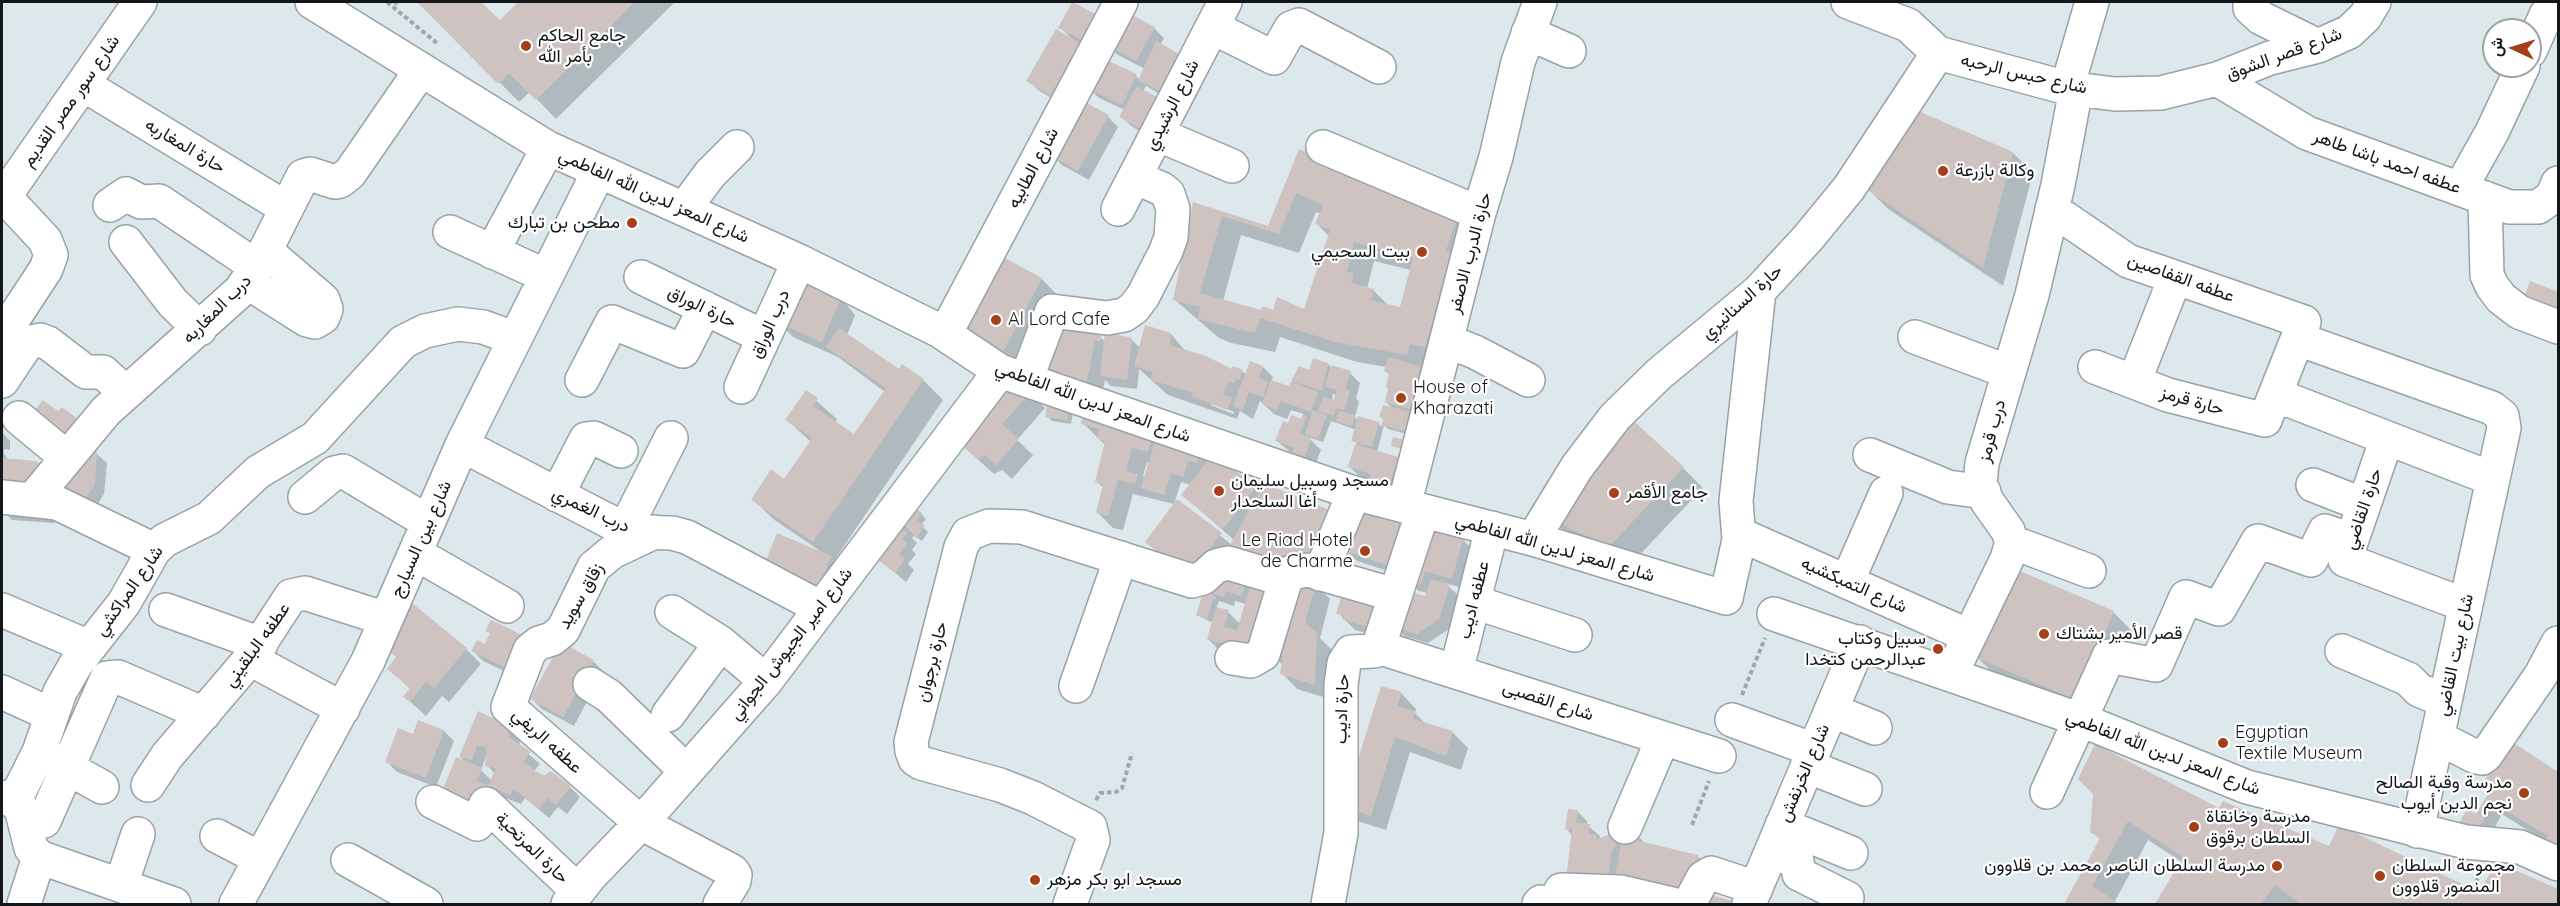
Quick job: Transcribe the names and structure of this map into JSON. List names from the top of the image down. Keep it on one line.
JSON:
{"streets":{"street":["شارع قصر الشوق","شارع حبس الرحبه","شارع سور مصر القديم","شارع الرشيدي","حارة المغاربه","عطفه احمد باشا طاهر","شارع الطابيه","شارع المعز لدين الله الفاطمي","حارة الدرب الاصفر","عطفه القفاصين","حارة السنانيري","حارة الوراق","درب المغاربه","درب الوراق","حارة قرمز","درب قرمز","حارة القاضي","درب الغمري","شارع بين السيارج","شارع التمبكشيه","شارع المراكشي","زقاق سويد","عطفه اديب","شارع امير الجيوش الجواني","عطفه البلقيني","شارع بيت القاضي","حارة برجوان","شارع القصبى","حارة اديب","عطفه الريفي","شارع الخرنفش","حارة المرتحية"]},"crossings":[["شارع قصر الشوق","شارع حبس الرحبه"],["شارع قصر الشوق","عطفه احمد باشا طاهر"],["شارع حبس الرحبه","عطفه احمد باشا طاهر"],["شارع حبس الرحبه","حارة السنانيري"],["شارع حبس الرحبه","درب قرمز"],["شارع سور مصر القديم","حارة المغاربه"],["شارع الرشيدي","شارع امير الجيوش الجواني"],["حارة المغاربه","درب المغاربه"],["شارع الطابيه","شارع المعز لدين الله الفاطمي"],["شارع المعز لدين الله الفاطمي","حارة الدرب الاصفر"],["شارع المعز لدين الله الفاطمي","حارة السنانيري"],["شارع المعز لدين الله الفاطمي","درب المغاربه"],["شارع المعز لدين الله الفاطمي","درب الوراق"],["شارع المعز لدين الله الفاطمي","شارع بين السيارج"],["شارع المعز لدين الله الفاطمي","شارع التمبكشيه"],["شارع المعز لدين الله الفاطمي","عطفه اديب"],["شارع المعز لدين الله الفاطمي","شارع امير الجيوش الجواني"],["شارع المعز لدين الله الفاطمي","شارع بيت القاضي"],["شارع المعز لدين الله الفاطمي","شارع الخرنفش"],["عطفه القفاصين","درب قرمز"],["عطفه القفاصين","شارع بيت القاضي"],["حارة الوراق","درب الوراق"],["حارة القاضي","شارع بيت القاضي"],["درب الغمري","شارع بين السيارج"],["درب الغمري","زقاق سويد"],["درب الغمري","شارع امير الجيوش الجواني"],["شارع بين السيارج","شارع المراكشي"],["شارع بين السيارج","عطفه البلقيني"],["زقاق سويد","عطفه الريفي"],["عطفه اديب","شارع القصبى"],["شارع امير الجيوش الجواني","عطفه الريفي"],["شارع امير الجيوش الجواني","حارة المرتحية"],["شارع القصبى","حارة اديب"]],"places":["جامع الحاكم بأمر الله","وكالة بازرعة","مطحن بن تبارك","بيت السحيمي","Al Lord Cafe","House of Kharazati","مسجد وسبيل سليمان أغا السلحدار","جامع الأقمر","Le Riad Hotel de Charme","قصر الأمير بشتاك","سبيل وكتاب عبدالرحمن كتخدا","Egyptian Textile Museum","مدرسة وقبة الصالح نجم الدين أيوب","مدرسة وخانقاة السلطان برقوق","مدرسة السلطان الناصر محمد بن قلاوون","مجموعة السلطان المنصور قلاوون","مسجد ابو بكر مزهر"],"north":"left"}
